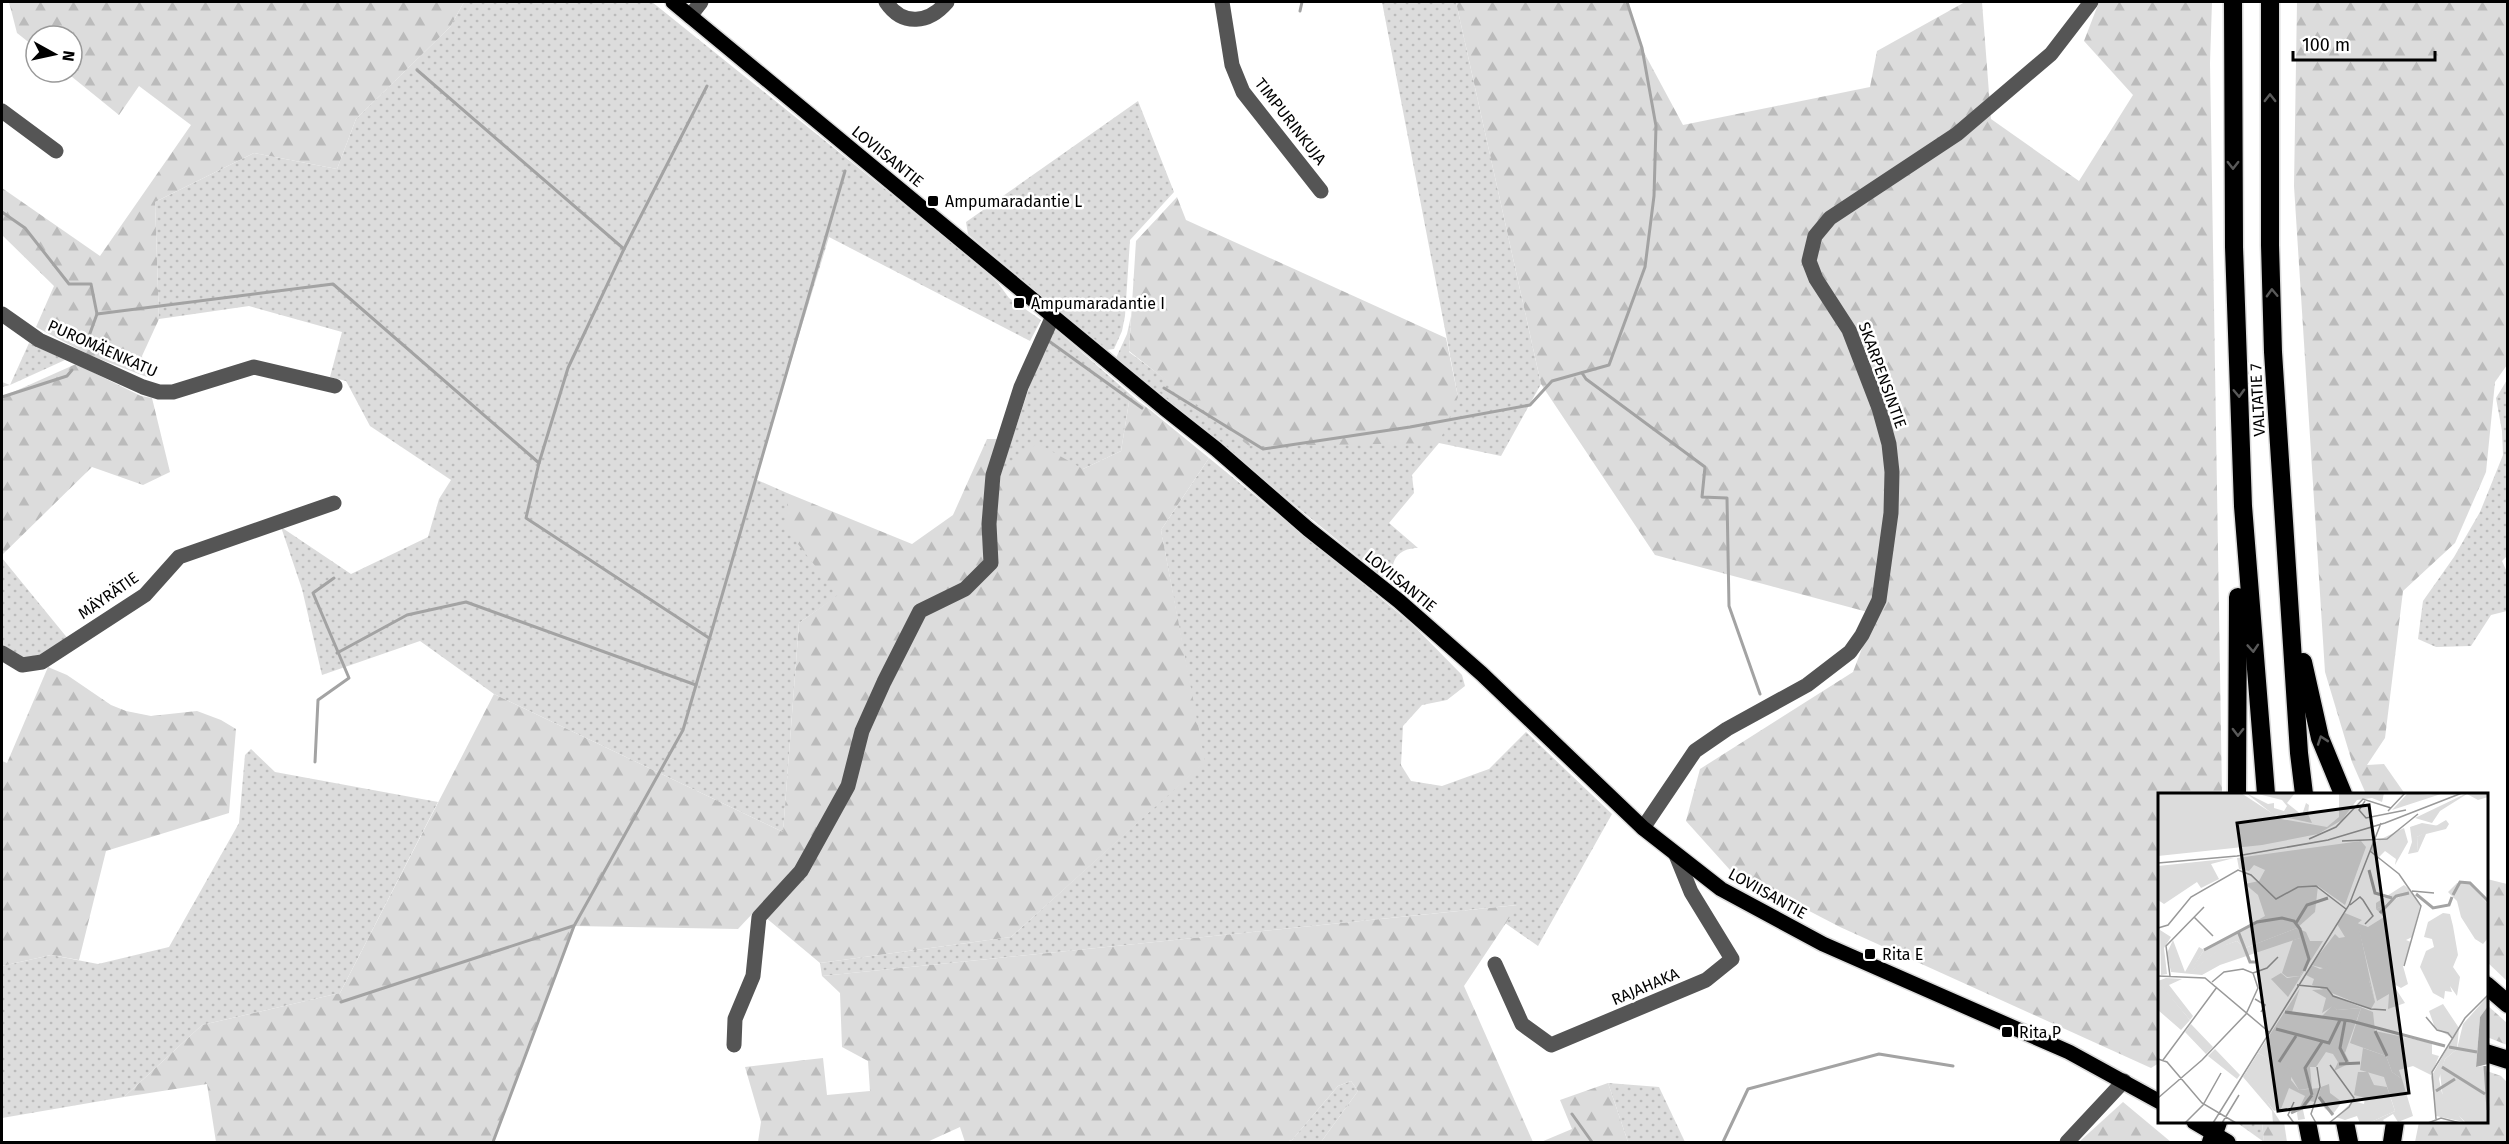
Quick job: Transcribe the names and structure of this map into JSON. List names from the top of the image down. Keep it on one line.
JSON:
{"streets":{"highway":["VALTATIE 7"],"main road":["LOVIISANTIE"],"street":["TIMPURINKUJA","PUROMÄENKATU","SKARPENSINTIE","MÄYRÄTIE","RAJAHAKA"]},"crossings":[["LOVIISANTIE","SKARPENSINTIE"],["LOVIISANTIE","RAJAHAKA"]],"places":{"transit":["Ampumaradantie L","Ampumaradantie I","Rita E","Rita P"]},"scale_bar":"100 m","north":"right"}
